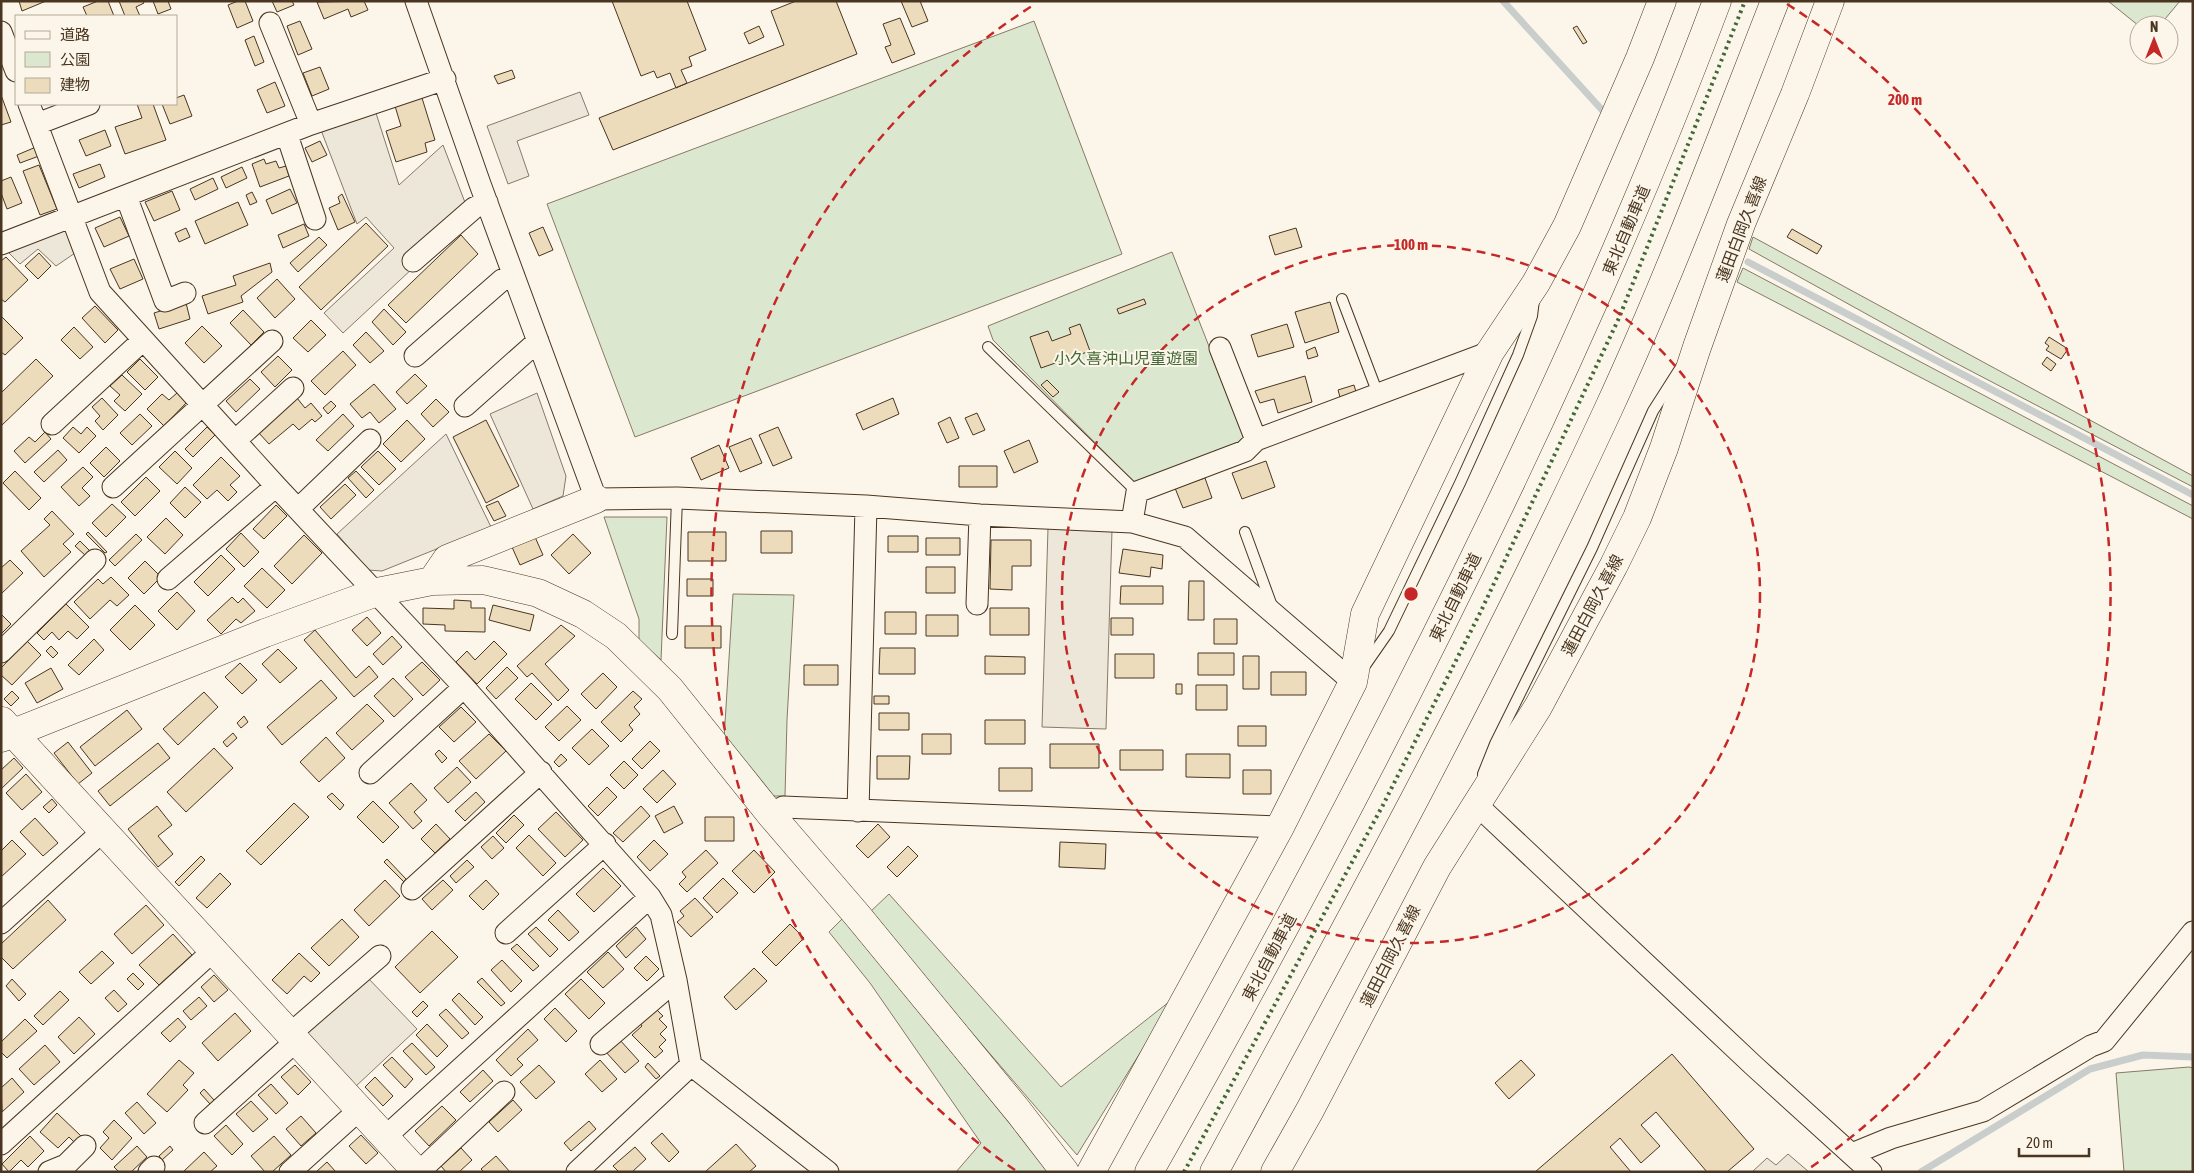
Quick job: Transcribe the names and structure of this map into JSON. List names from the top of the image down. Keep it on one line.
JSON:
{"streets":{"main road":["蓮田白岡久喜線","東北自動車道"]},"parks":["小久喜沖山児童遊園"],"legend":["道路","公園","建物"],"scale_bar":"20 m","north":"top","rings":["200 m","100 m"]}
